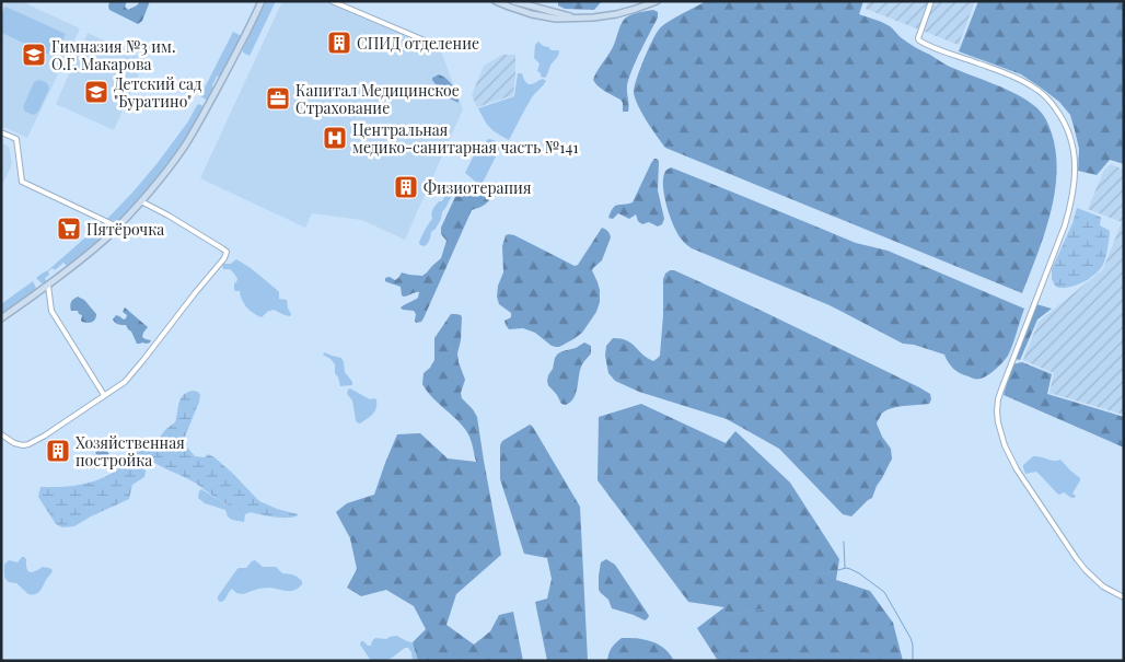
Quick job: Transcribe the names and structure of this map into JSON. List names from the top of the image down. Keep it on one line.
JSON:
{"places":{"building":["СПИД отделение","Физиотерапия","Хозяйственная постройка"],"school or university":["Гимназия №3 им. О.Г. Макарова","Детский сад \"Буратино\""],"office":["Капитал Медицинское Страхование"],"hospital":["Центральная медико-санитарная часть №141"],"supermarket":["Пятёрочка"]}}
